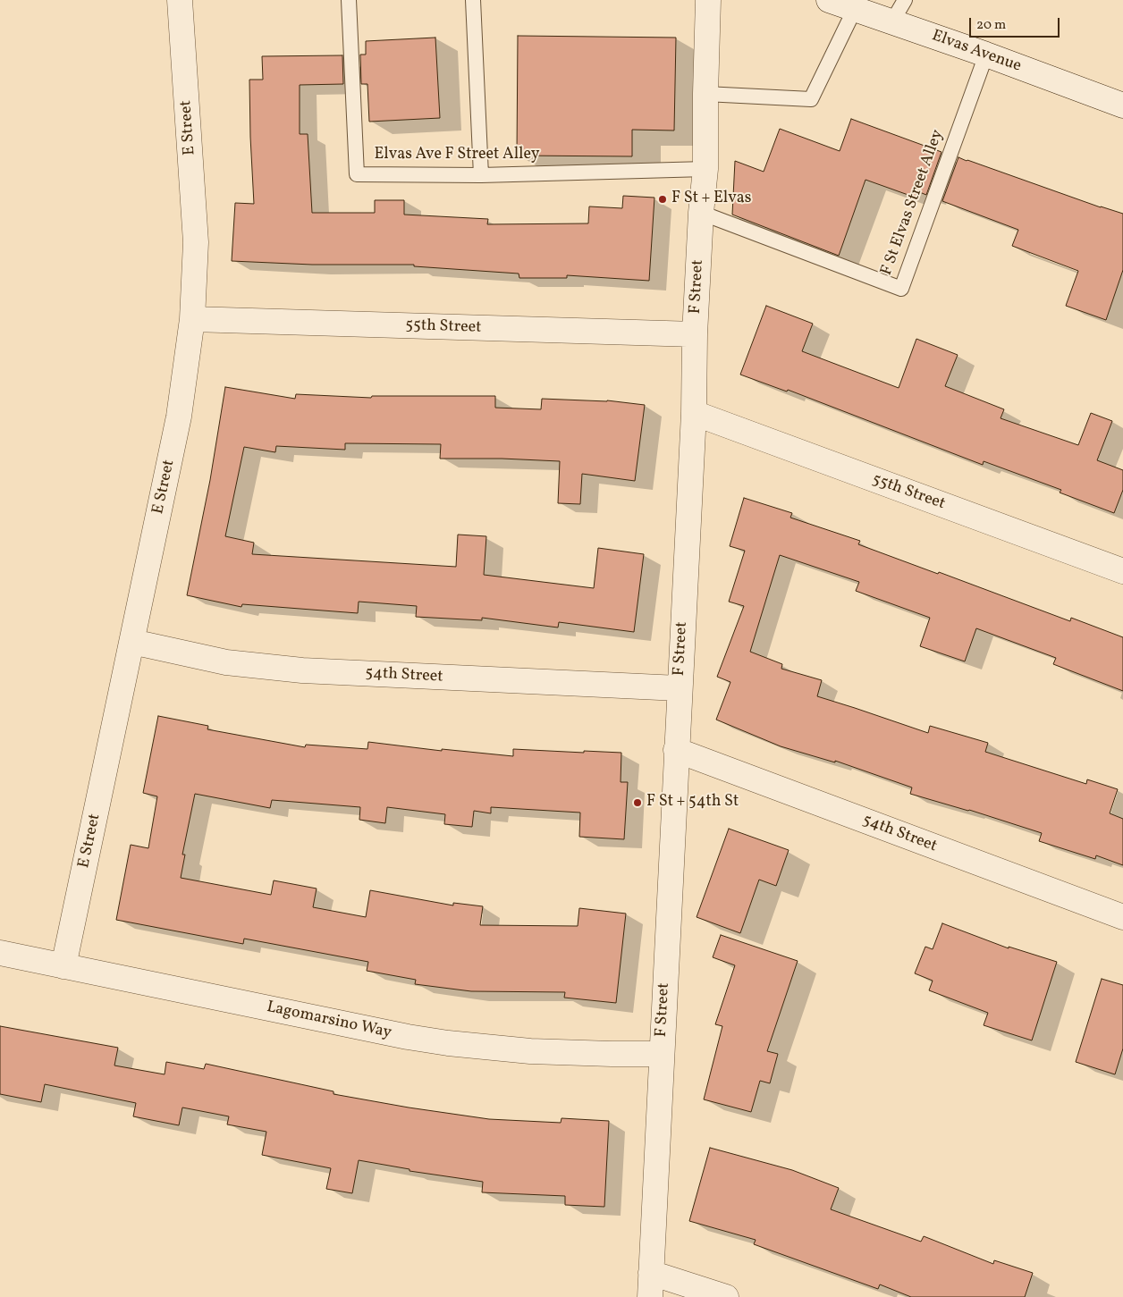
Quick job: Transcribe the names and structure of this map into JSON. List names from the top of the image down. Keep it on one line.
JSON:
{"streets":{"street":["Elvas Avenue","E Street","F Street","55th Street","54th Street","Lagomarsino Way"],"lane":["Elvas Ave F Street Alley","F St Elvas Street Alley"]},"crossings":[["Elvas Avenue","F St Elvas Street Alley"],["E Street","55th Street"],["E Street","54th Street"],["E Street","Lagomarsino Way"],["Elvas Ave F Street Alley","F Street"],["F St Elvas Street Alley","F Street"],["F Street","55th Street"],["F Street","54th Street"],["F Street","Lagomarsino Way"]],"places":["F St + Elvas","F St + 54th St"],"scale_bar":"20 m"}
